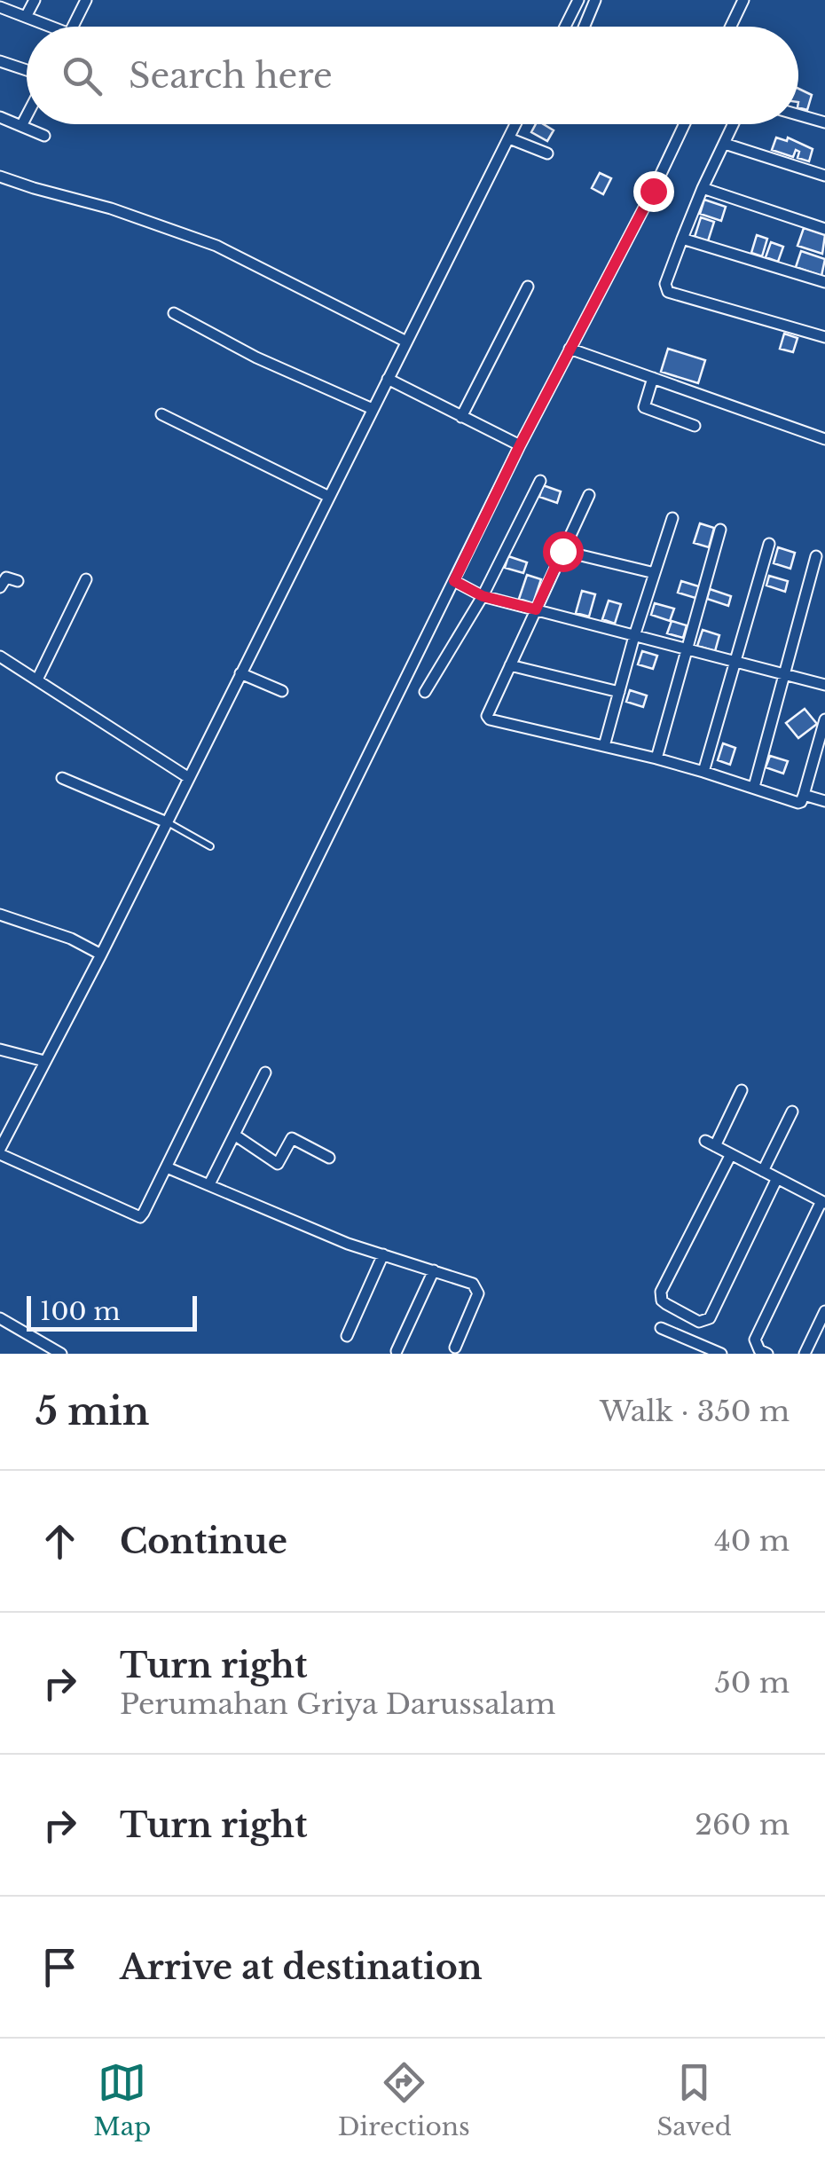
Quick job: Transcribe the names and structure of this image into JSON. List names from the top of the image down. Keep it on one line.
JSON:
{"scale_bar":"100 m","page":{"search":"Search here","scale":"100 m","heading":["5 min","Walk · 350 m"],"list":[["Continue","40 m"],["Turn right","Perumahan Griya Darussalam","50 m"],["Turn right","260 m"],"Arrive at destination"],"nav":["Map","Directions","Saved"]}}
